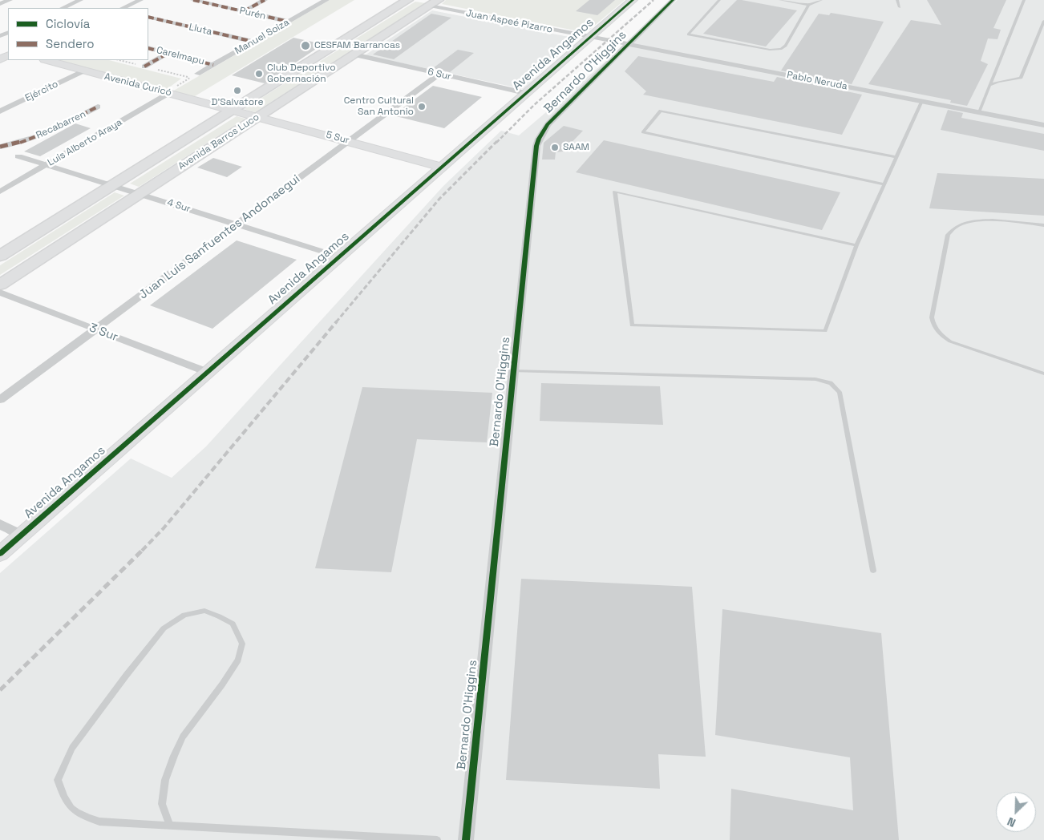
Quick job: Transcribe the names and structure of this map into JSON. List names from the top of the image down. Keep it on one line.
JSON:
{"streets":{"main road":["Avenida Barros Luco"],"street":["Purén","Juan Aspeé Pizarro","Lluta","Manuel Soiza","Avenida Angamos","Carelmapu","Bernardo O'Higgins","6 Sur","Pablo Neruda","Avenida Curicó","Ejército","Recabarren","5 Sur","Luis Alberto Araya","4 Sur","Juan Luis Sanfuentes Andonaegui","3 Sur"]},"crossings":[["Purén","Manuel Soiza"],["Juan Aspeé Pizarro","Avenida Angamos"],["Juan Aspeé Pizarro","Pablo Neruda"],["Juan Aspeé Pizarro","Avenida Barros Luco"],["Lluta","Manuel Soiza"],["Manuel Soiza","Carelmapu"],["Avenida Angamos","6 Sur"],["Avenida Angamos","Pablo Neruda"],["Avenida Angamos","5 Sur"],["Avenida Angamos","4 Sur"],["Avenida Angamos","3 Sur"],["Bernardo O'Higgins","Pablo Neruda"],["6 Sur","Avenida Barros Luco"],["6 Sur","Juan Luis Sanfuentes Andonaegui"],["Avenida Curicó","Ejército"],["Avenida Curicó","5 Sur"],["Avenida Curicó","Avenida Barros Luco"],["Avenida Curicó","Luis Alberto Araya"],["5 Sur","Avenida Barros Luco"],["5 Sur","Juan Luis Sanfuentes Andonaegui"],["Avenida Barros Luco","4 Sur"],["Luis Alberto Araya","4 Sur"],["4 Sur","Juan Luis Sanfuentes Andonaegui"],["Juan Luis Sanfuentes Andonaegui","3 Sur"]],"places":["CESFAM Barrancas","Club Deportivo Gobernación","D'Salvatore","Centro Cultural San Antonio","SAAM"],"legend":["Ciclovía","Sendero"],"north":"bottom left"}
